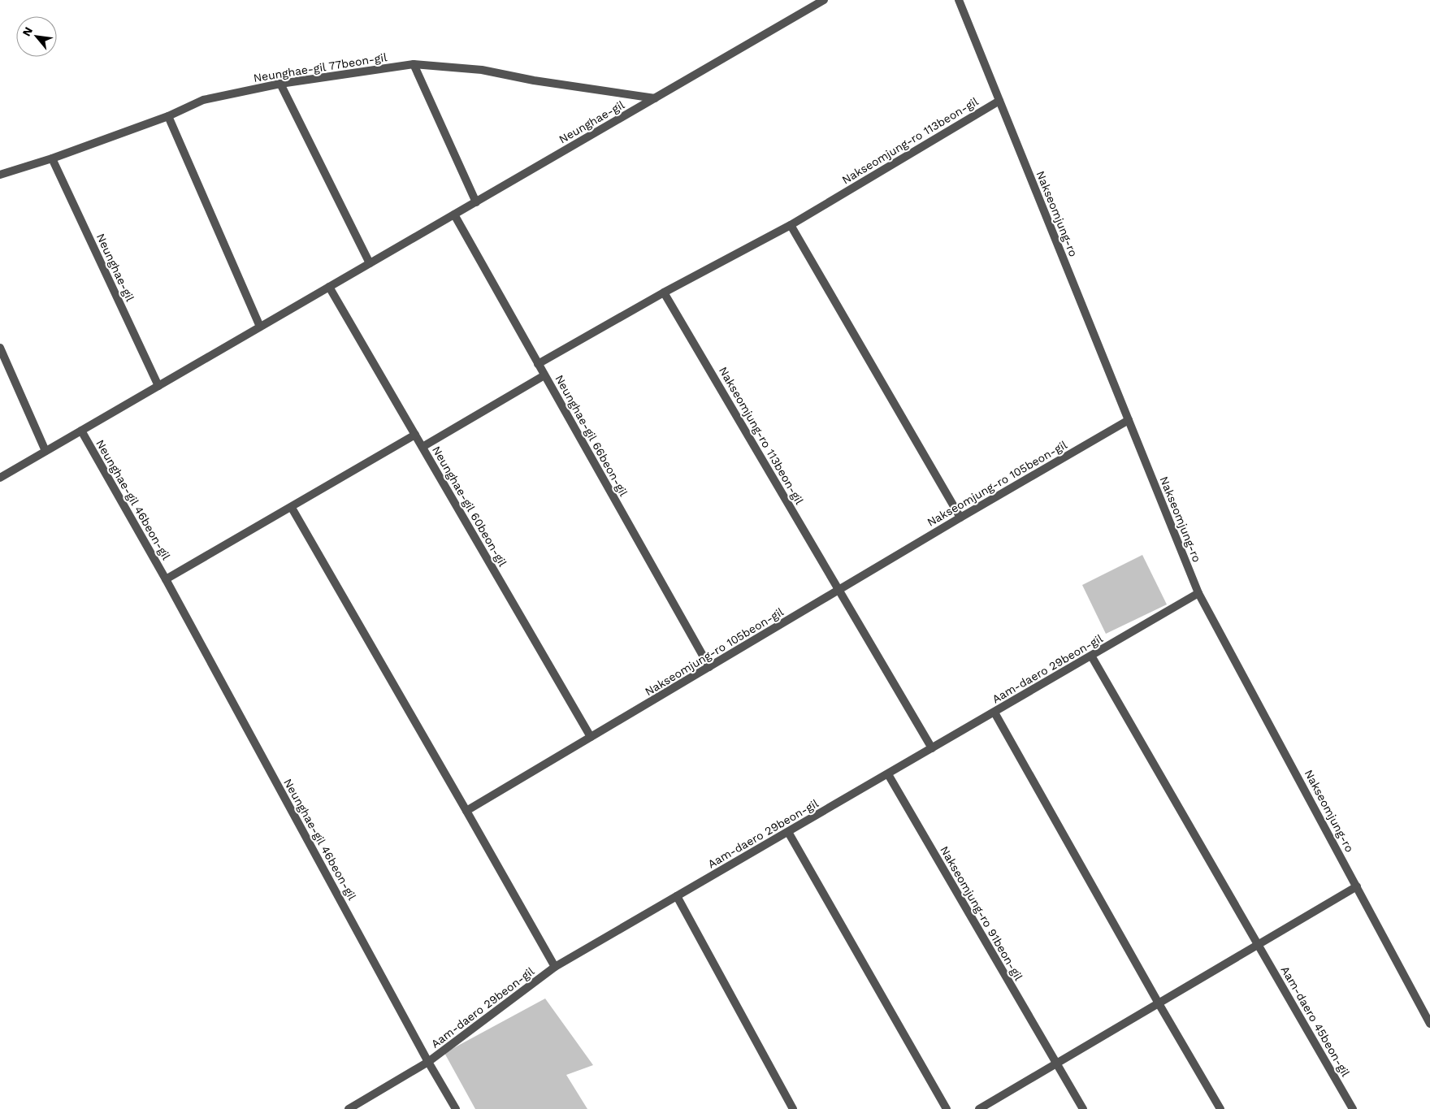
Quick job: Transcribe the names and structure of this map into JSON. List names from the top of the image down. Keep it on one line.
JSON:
{"streets":{"street":["Neunghae-gil 77beon-gil","Neunghae-gil","Nakseomjung-ro 113beon-gil","Nakseomjung-ro","Neunghae-gil 66beon-gil","Nakseomjung-ro 105beon-gil","Neunghae-gil 46beon-gil","Neunghae-gil 60beon-gil","Aam-daero 29beon-gil","Nakseomjung-ro 91beon-gil","Aam-daero 45beon-gil"]},"crossings":[["Neunghae-gil 77beon-gil","Neunghae-gil"],["Neunghae-gil","Neunghae-gil 66beon-gil"],["Neunghae-gil","Neunghae-gil 46beon-gil"],["Neunghae-gil","Neunghae-gil 60beon-gil"],["Nakseomjung-ro 113beon-gil","Nakseomjung-ro"],["Nakseomjung-ro 113beon-gil","Neunghae-gil 66beon-gil"],["Nakseomjung-ro 113beon-gil","Nakseomjung-ro 105beon-gil"],["Nakseomjung-ro 113beon-gil","Aam-daero 29beon-gil"],["Nakseomjung-ro","Nakseomjung-ro 105beon-gil"],["Nakseomjung-ro","Aam-daero 29beon-gil"],["Neunghae-gil 66beon-gil","Nakseomjung-ro 105beon-gil"],["Nakseomjung-ro 105beon-gil","Neunghae-gil 60beon-gil"],["Neunghae-gil 46beon-gil","Aam-daero 29beon-gil"],["Aam-daero 29beon-gil","Nakseomjung-ro 91beon-gil"]],"north":"top left"}
